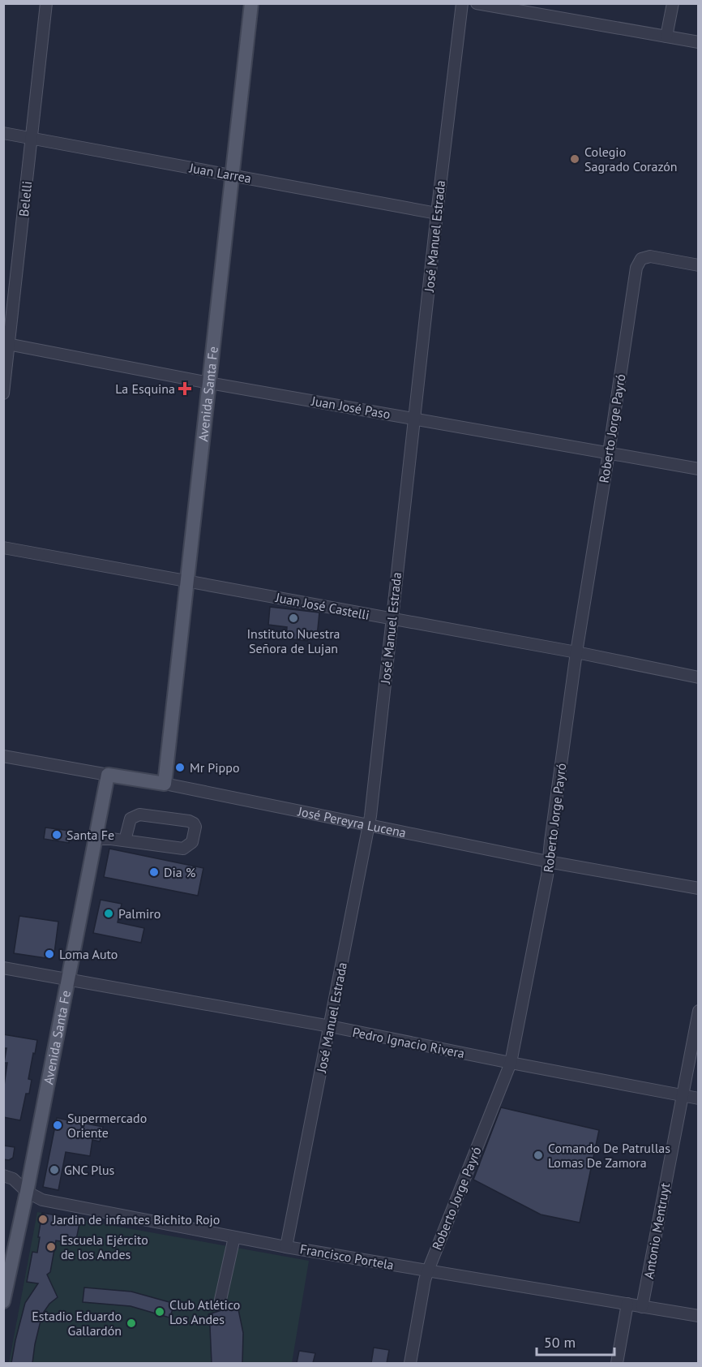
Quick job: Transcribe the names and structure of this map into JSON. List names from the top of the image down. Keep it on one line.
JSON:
{"streets":{"main road":["Avenida Santa Fe","José Pereyra Lucena"],"street":["Juan Larrea","Belelli","José Manuel Estrada","Juan José Paso","Roberto Jorge Payró","Juan José Castelli","Pedro Ignacio Rivera","Antonio Mentruyt","Francisco Portela"]},"crossings":[["Juan Larrea","Belelli"],["Juan Larrea","José Manuel Estrada"],["Juan Larrea","Avenida Santa Fe"],["Belelli","Juan José Paso"],["José Manuel Estrada","Juan José Paso"],["José Manuel Estrada","Juan José Castelli"],["José Manuel Estrada","José Pereyra Lucena"],["José Manuel Estrada","Pedro Ignacio Rivera"],["José Manuel Estrada","Francisco Portela"],["Avenida Santa Fe","Juan José Paso"],["Avenida Santa Fe","Juan José Castelli"],["Avenida Santa Fe","José Pereyra Lucena"],["Avenida Santa Fe","Pedro Ignacio Rivera"],["Avenida Santa Fe","Francisco Portela"],["Juan José Paso","Roberto Jorge Payró"],["Roberto Jorge Payró","Juan José Castelli"],["Roberto Jorge Payró","José Pereyra Lucena"],["Roberto Jorge Payró","Pedro Ignacio Rivera"],["Roberto Jorge Payró","Francisco Portela"],["Pedro Ignacio Rivera","Antonio Mentruyt"],["Antonio Mentruyt","Francisco Portela"]],"places":{"other":["Colegio Sagrado Corazón","Instituto Nuestra Señora de Lujan","Mr Pippo","Santa Fe","Dia %","Palmiro","Loma Auto","Supermercado Oriente","Comando De Patrullas Lomas De Zamora","GNC Plus","Jardin de infantes Bichito Rojo","Escuela Ejército de los Andes","Club Atlético Los Andes","Estadio Eduardo Gallardón"],"health":["La Esquina"]},"scale_bar":"50 m"}
